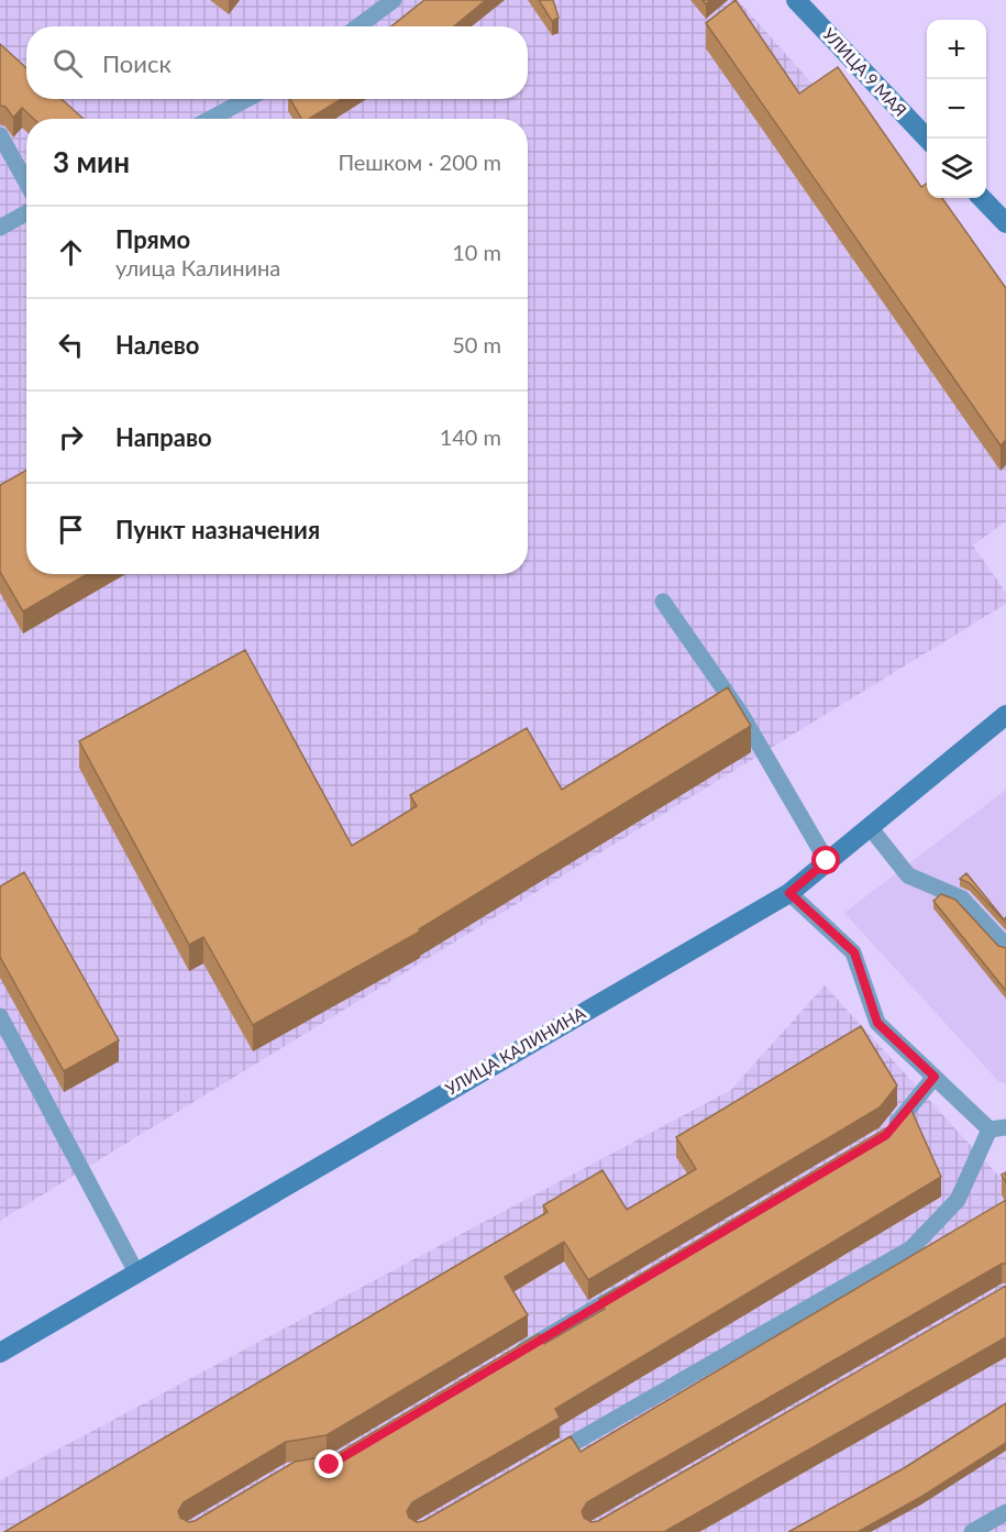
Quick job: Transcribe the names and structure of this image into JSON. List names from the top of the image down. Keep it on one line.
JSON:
{"streets":{"street":["УЛИЦА 9 МАЯ","УЛИЦА КАЛИНИНА"]},"page":{"map_buttons":["+","−"],"search":"Поиск","heading":["3 мин","Пешком · 200 m"],"list":[["Прямо","улица Калинина","10 m"],["Налево","50 m"],["Направо","140 m"],"Пункт назначения"]}}
